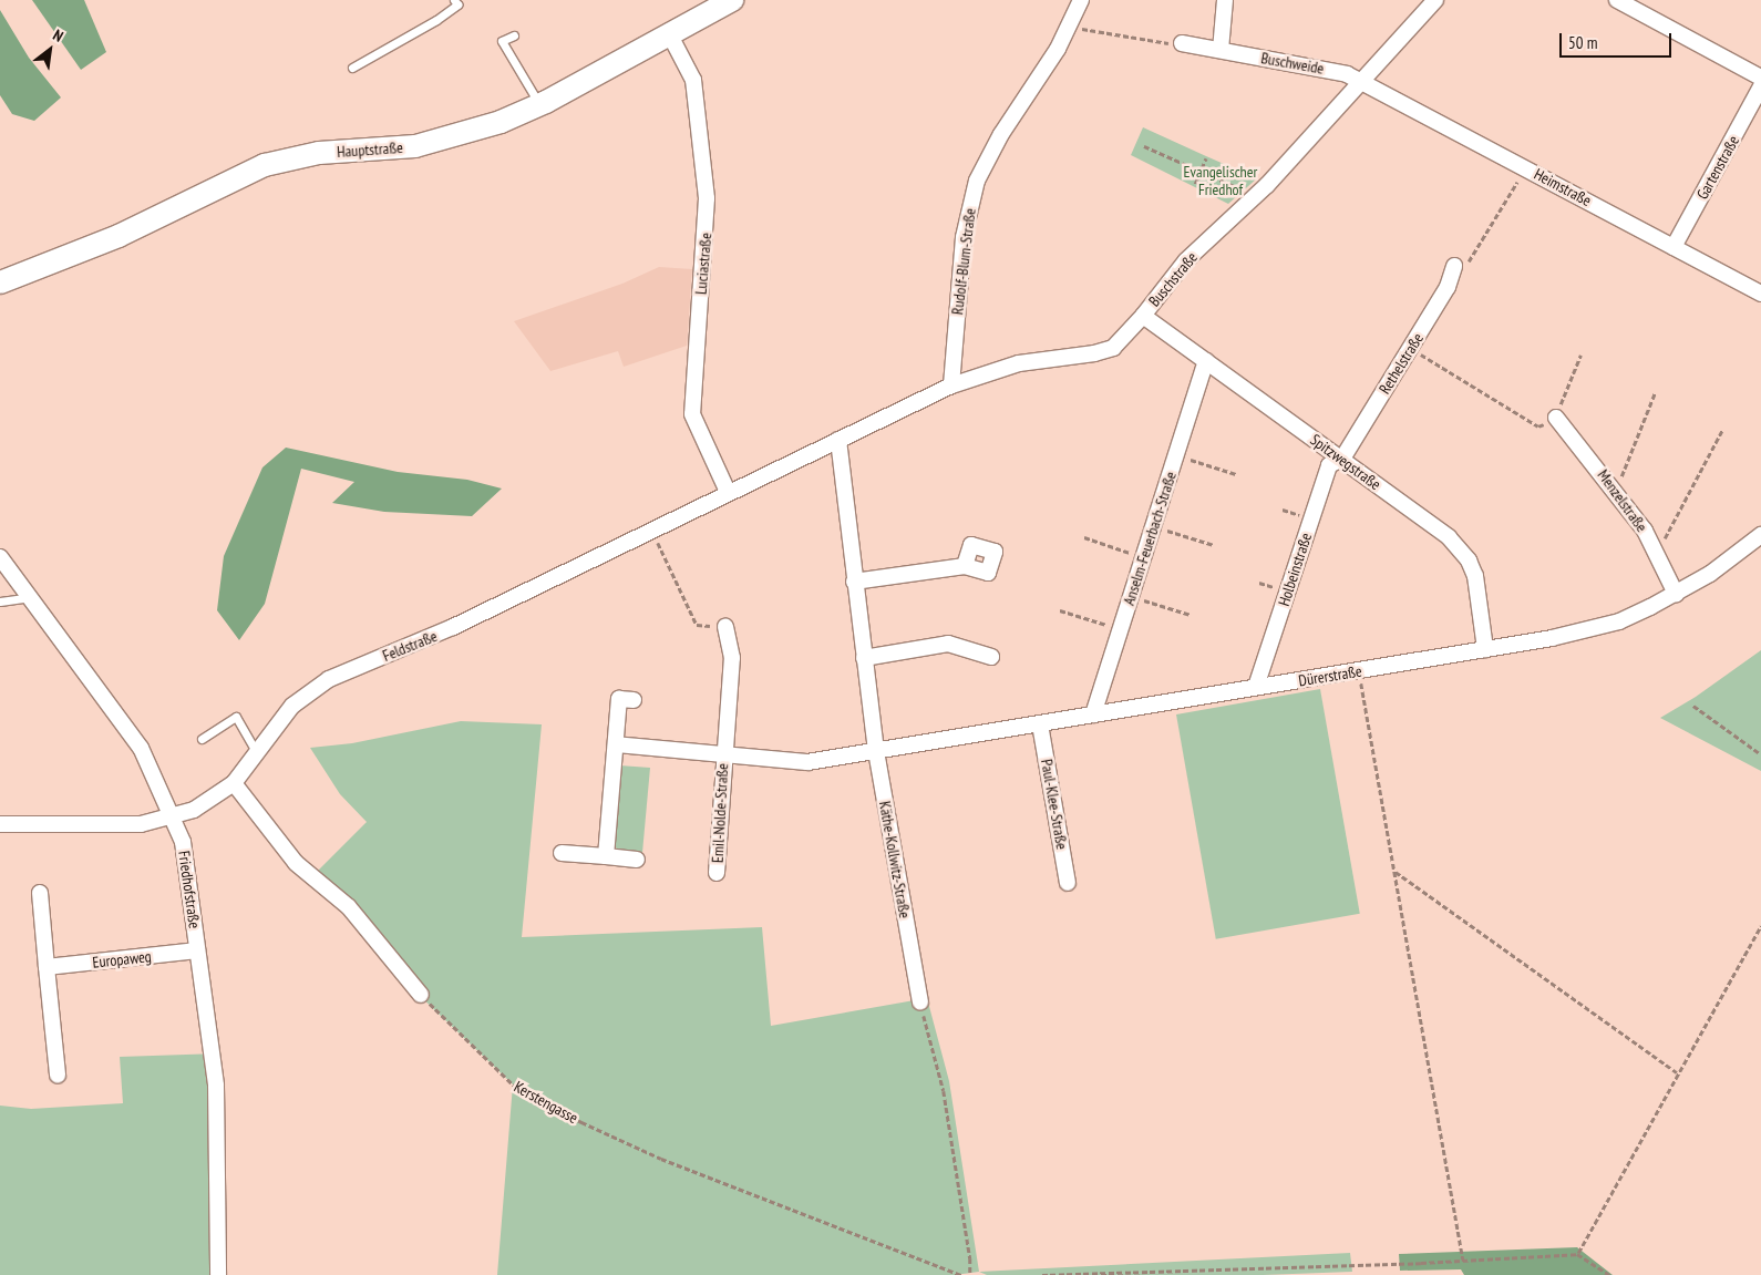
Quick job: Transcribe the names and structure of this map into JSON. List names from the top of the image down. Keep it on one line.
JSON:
{"streets":{"main road":["Hauptstraße"],"street":["Buschweide","Gartenstraße","Heimstraße","Rudolf-Blum-Straße","Luciastraße","Buschstraße","Rethelstraße","Spitzwegstraße","Menzelstraße","Anselm-Feuerbach-Straße","Holbeinstraße","Feldstraße","Dürerstraße","Paul-Klee-Straße","Emil-Nolde-Straße","Käthe-Kollwitz-Straße","Friedhofstraße","Europaweg"],"path":["Kerstengasse"]},"crossings":[["Buschweide","Heimstraße"],["Buschweide","Buschstraße"],["Hauptstraße","Luciastraße"],["Gartenstraße","Heimstraße"],["Heimstraße","Buschstraße"],["Rudolf-Blum-Straße","Buschstraße"],["Luciastraße","Feldstraße"],["Buschstraße","Spitzwegstraße"],["Buschstraße","Feldstraße"],["Buschstraße","Käthe-Kollwitz-Straße"],["Rethelstraße","Spitzwegstraße"],["Rethelstraße","Holbeinstraße"],["Spitzwegstraße","Anselm-Feuerbach-Straße"],["Spitzwegstraße","Holbeinstraße"],["Spitzwegstraße","Dürerstraße"],["Menzelstraße","Dürerstraße"],["Anselm-Feuerbach-Straße","Dürerstraße"],["Holbeinstraße","Dürerstraße"],["Feldstraße","Käthe-Kollwitz-Straße"],["Feldstraße","Friedhofstraße"],["Dürerstraße","Paul-Klee-Straße"],["Dürerstraße","Emil-Nolde-Straße"],["Dürerstraße","Käthe-Kollwitz-Straße"],["Emil-Nolde-Straße","Käthe-Kollwitz-Straße"],["Friedhofstraße","Europaweg"]],"parks":["Evangelischer Friedhof"],"scale_bar":"50 m","north":"top right"}
